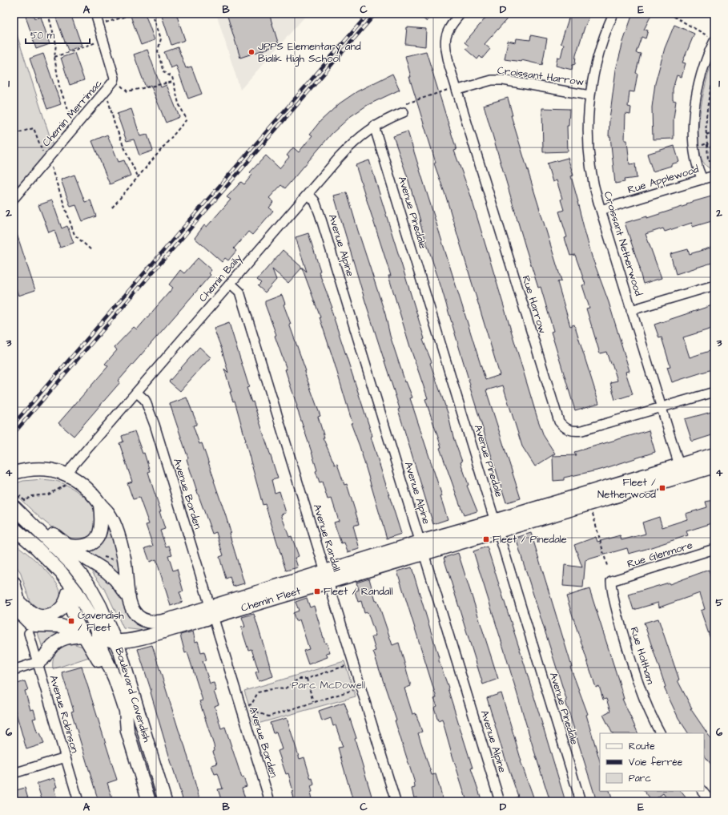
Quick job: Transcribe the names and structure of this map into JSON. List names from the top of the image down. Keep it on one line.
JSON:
{"streets":{"main road":["Chemin Fleet","Boulevard Cavendish"],"street":["Croissant Harrow","Chemin Merrimac","Rue Applewood","Avenue Pinedale","Croissant Netherwood","Avenue Alpine","Chemin Baily","Rue Harrow","Avenue Borden","Avenue Randall","Rue Glenmore","Rue Holtham","Avenue Robinson"]},"crossings":[["Croissant Harrow","Croissant Netherwood"],["Croissant Harrow","Rue Harrow"],["Rue Applewood","Croissant Netherwood"],["Avenue Pinedale","Chemin Baily"],["Avenue Pinedale","Chemin Fleet"],["Croissant Netherwood","Rue Harrow"],["Croissant Netherwood","Chemin Fleet"],["Avenue Alpine","Chemin Baily"],["Avenue Alpine","Chemin Fleet"],["Chemin Baily","Avenue Borden"],["Chemin Baily","Avenue Randall"],["Avenue Borden","Chemin Fleet"],["Avenue Randall","Chemin Fleet"],["Rue Glenmore","Rue Holtham"],["Chemin Fleet","Boulevard Cavendish"]],"parks":["Parc McDowell"],"places":{"other":["JPPS Elementary and Bialik High School"],"transit":["Fleet / Netherwood","Fleet / Pinedale","Fleet / Randall","Cavendish / Fleet"]},"legend":["Route","Voie ferrée","Parc"],"scale_bar":"50 m","grid":{"columns":["A","B","C","D","E"],"rows":["1","2","3","4","5","6"]}}
